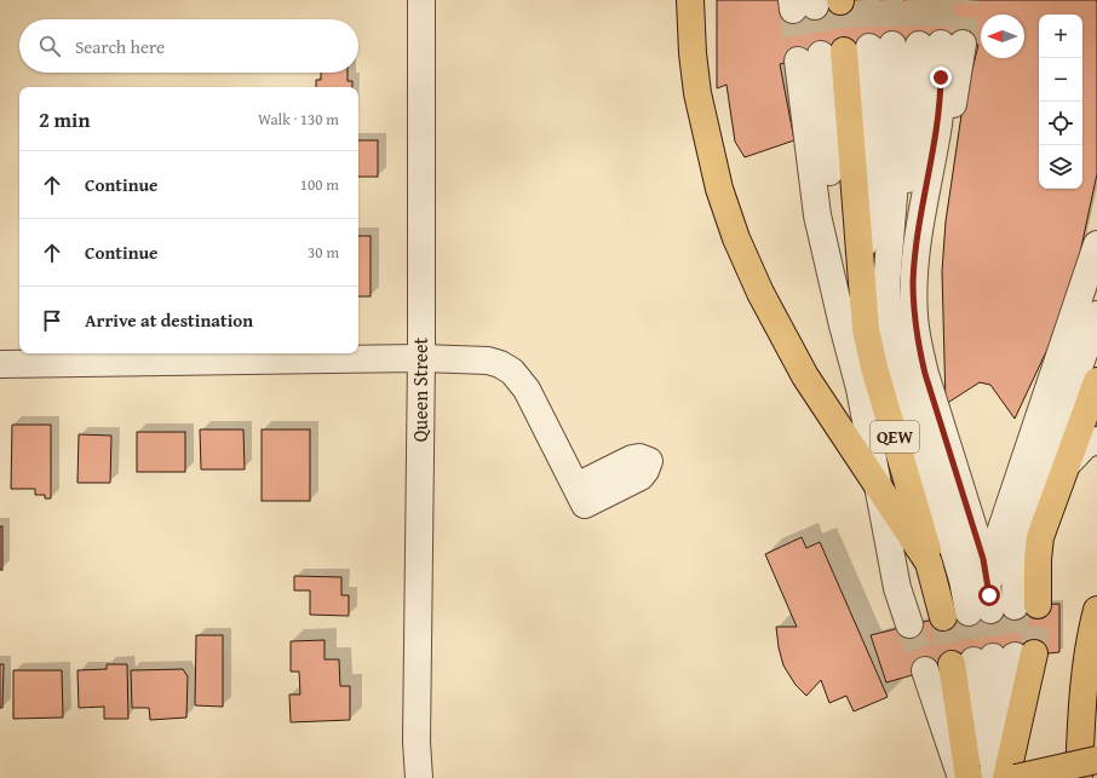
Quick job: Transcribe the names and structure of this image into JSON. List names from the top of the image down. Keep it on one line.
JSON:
{"streets":{"main road":["QEW"],"street":["Queen Street"]},"north":"left","page":{"map_buttons":["+","−"],"search":"Search here","heading":["2 min","Walk · 130 m"],"list":[["Continue","100 m"],["Continue","30 m"],"Arrive at destination"]}}
